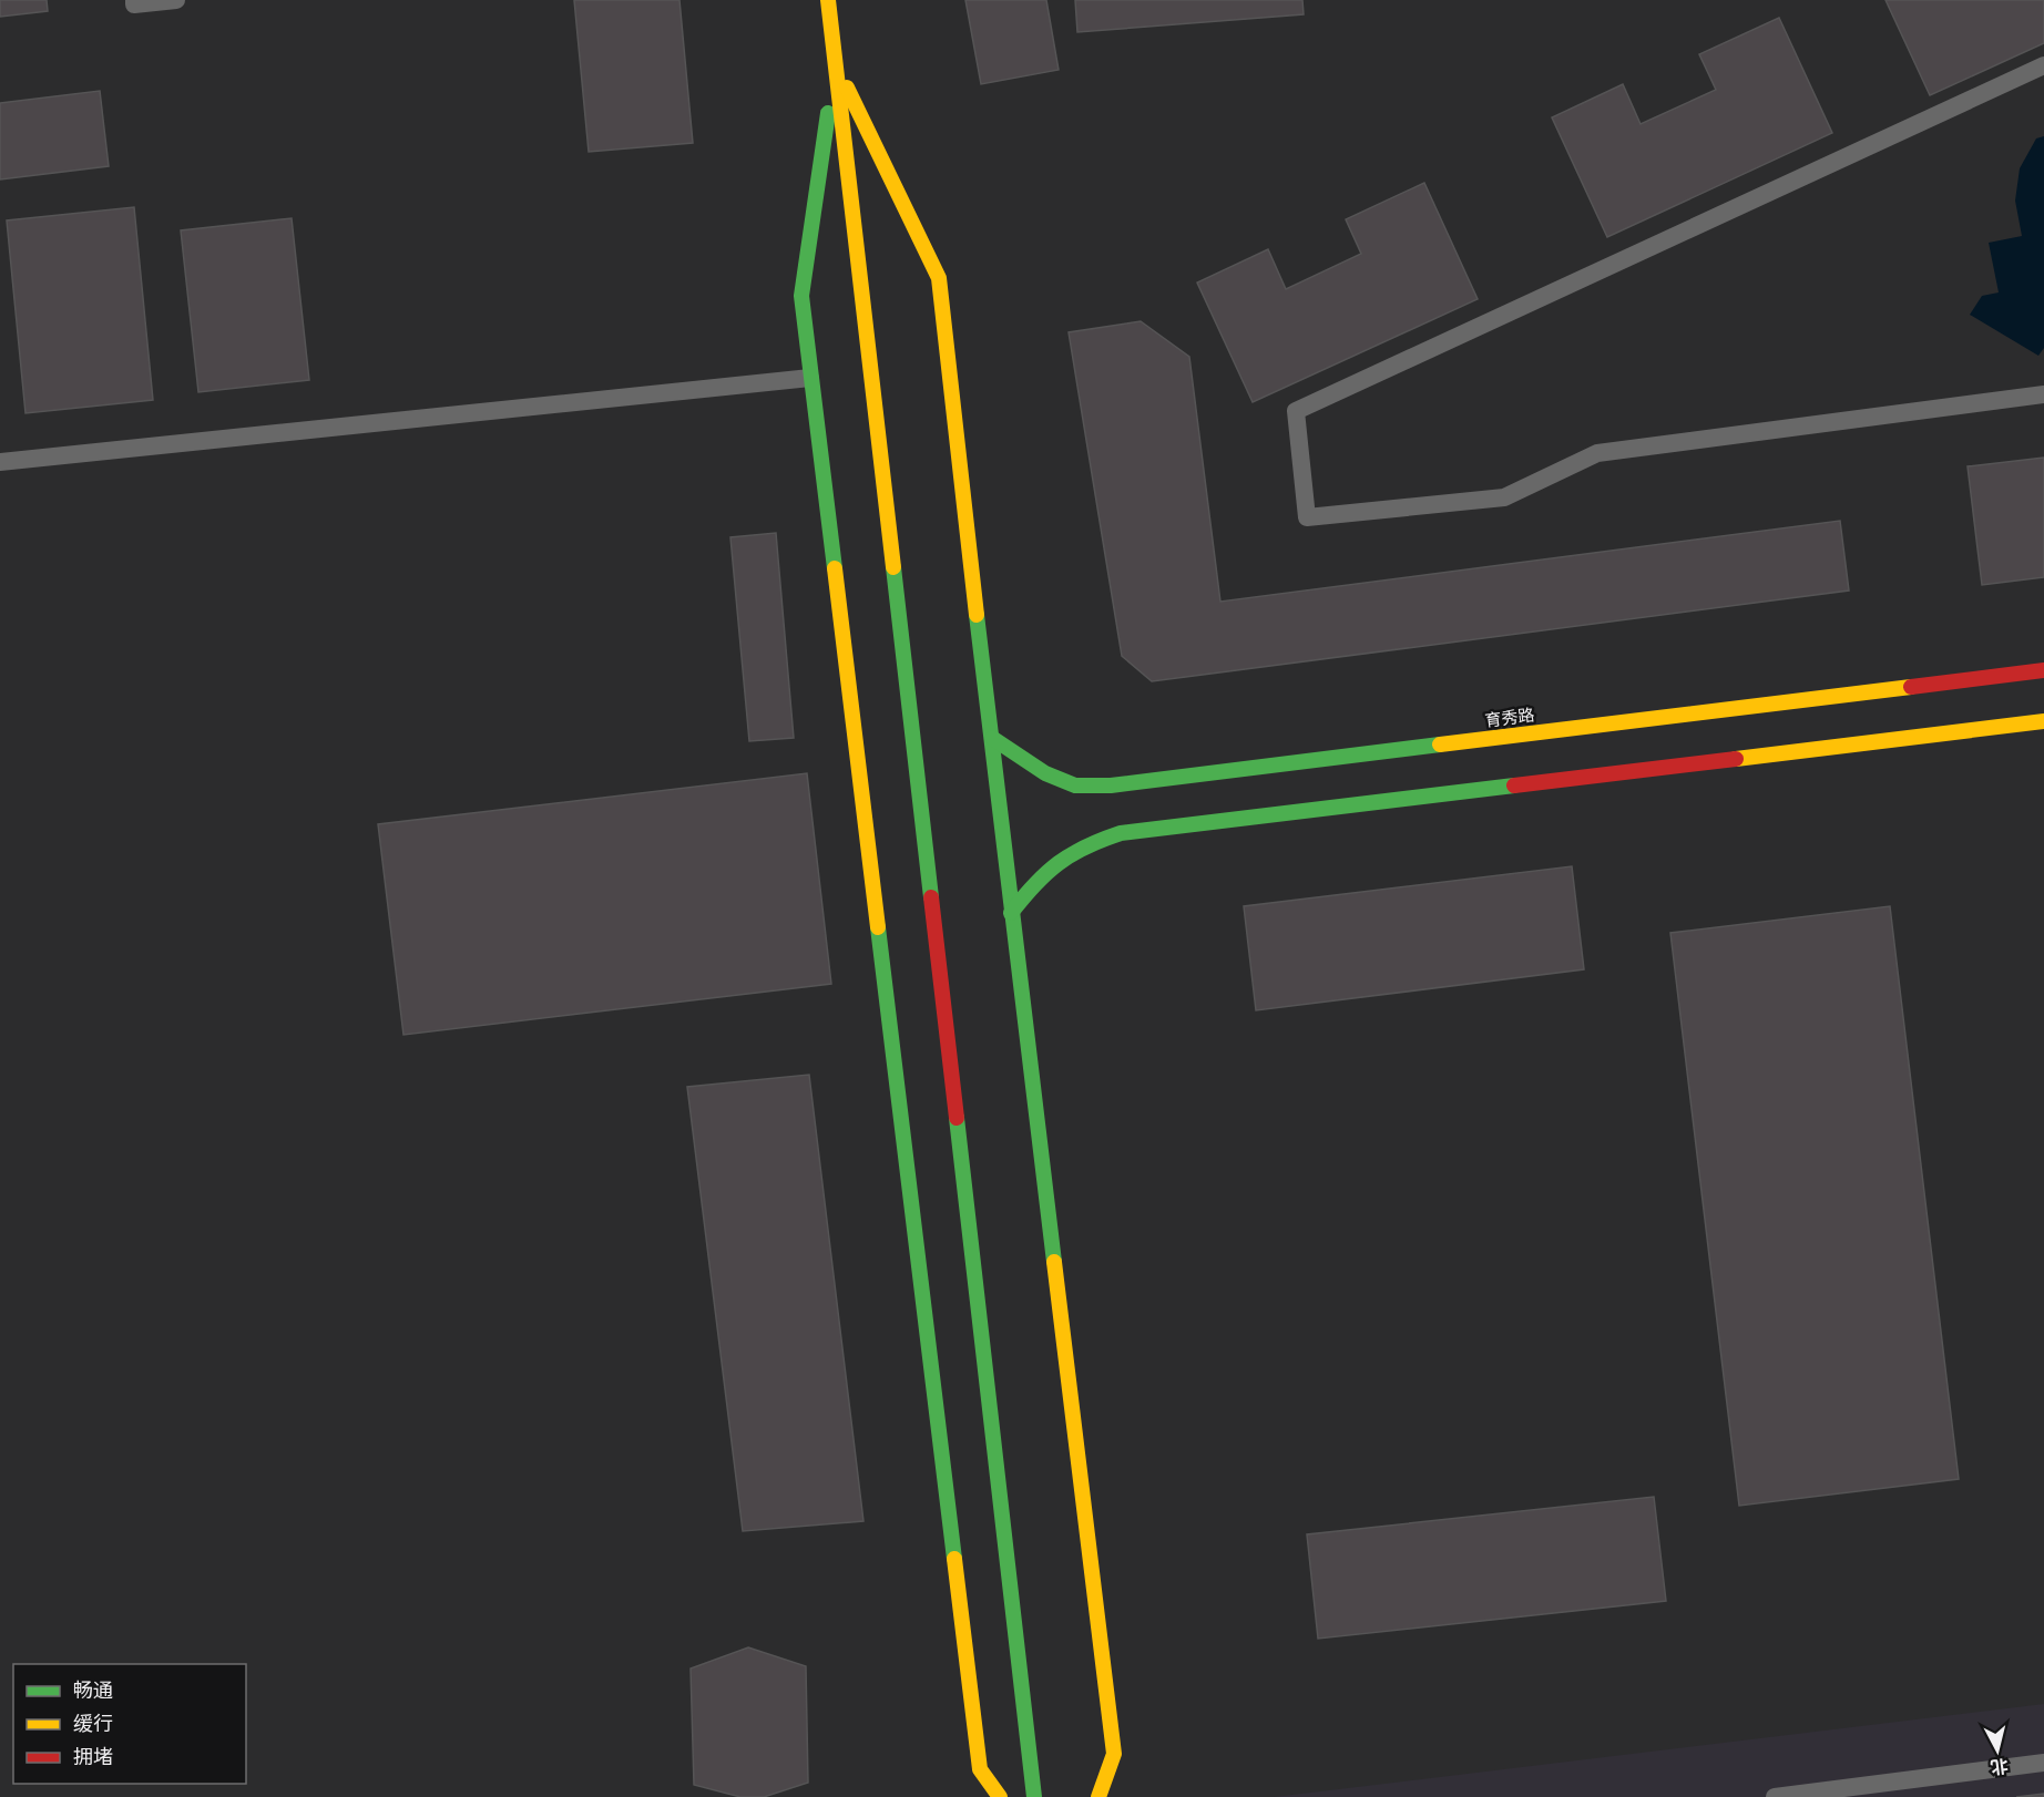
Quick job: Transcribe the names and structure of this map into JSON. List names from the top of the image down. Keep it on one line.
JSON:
{"streets":{"street":["育秀路"]},"legend":["畅通","缓行","拥堵"],"north":"bottom"}
